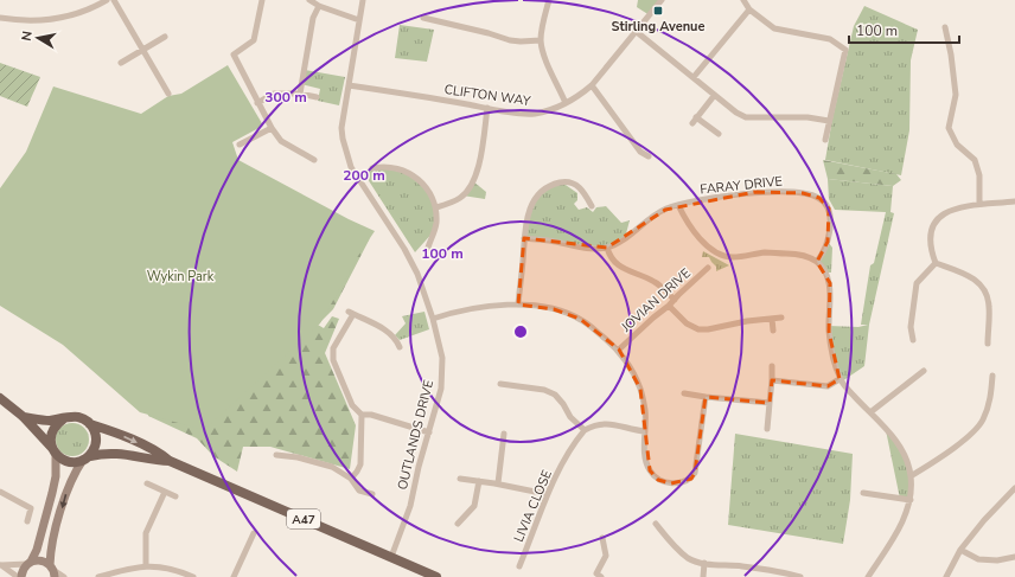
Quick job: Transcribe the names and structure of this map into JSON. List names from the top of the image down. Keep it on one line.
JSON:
{"streets":{"main road":["A47"],"street":["CLIFTON WAY","FARAY DRIVE","JOVIAN DRIVE","OUTLANDS DRIVE","LIVIA CLOSE"]},"crossings":[["CLIFTON WAY","OUTLANDS DRIVE"],["OUTLANDS DRIVE","A47"]],"parks":["Wykin Park"],"places":{"transit":["Stirling Avenue"]},"scale_bar":"100 m","north":"left","rings":["300 m","200 m","100 m"]}
